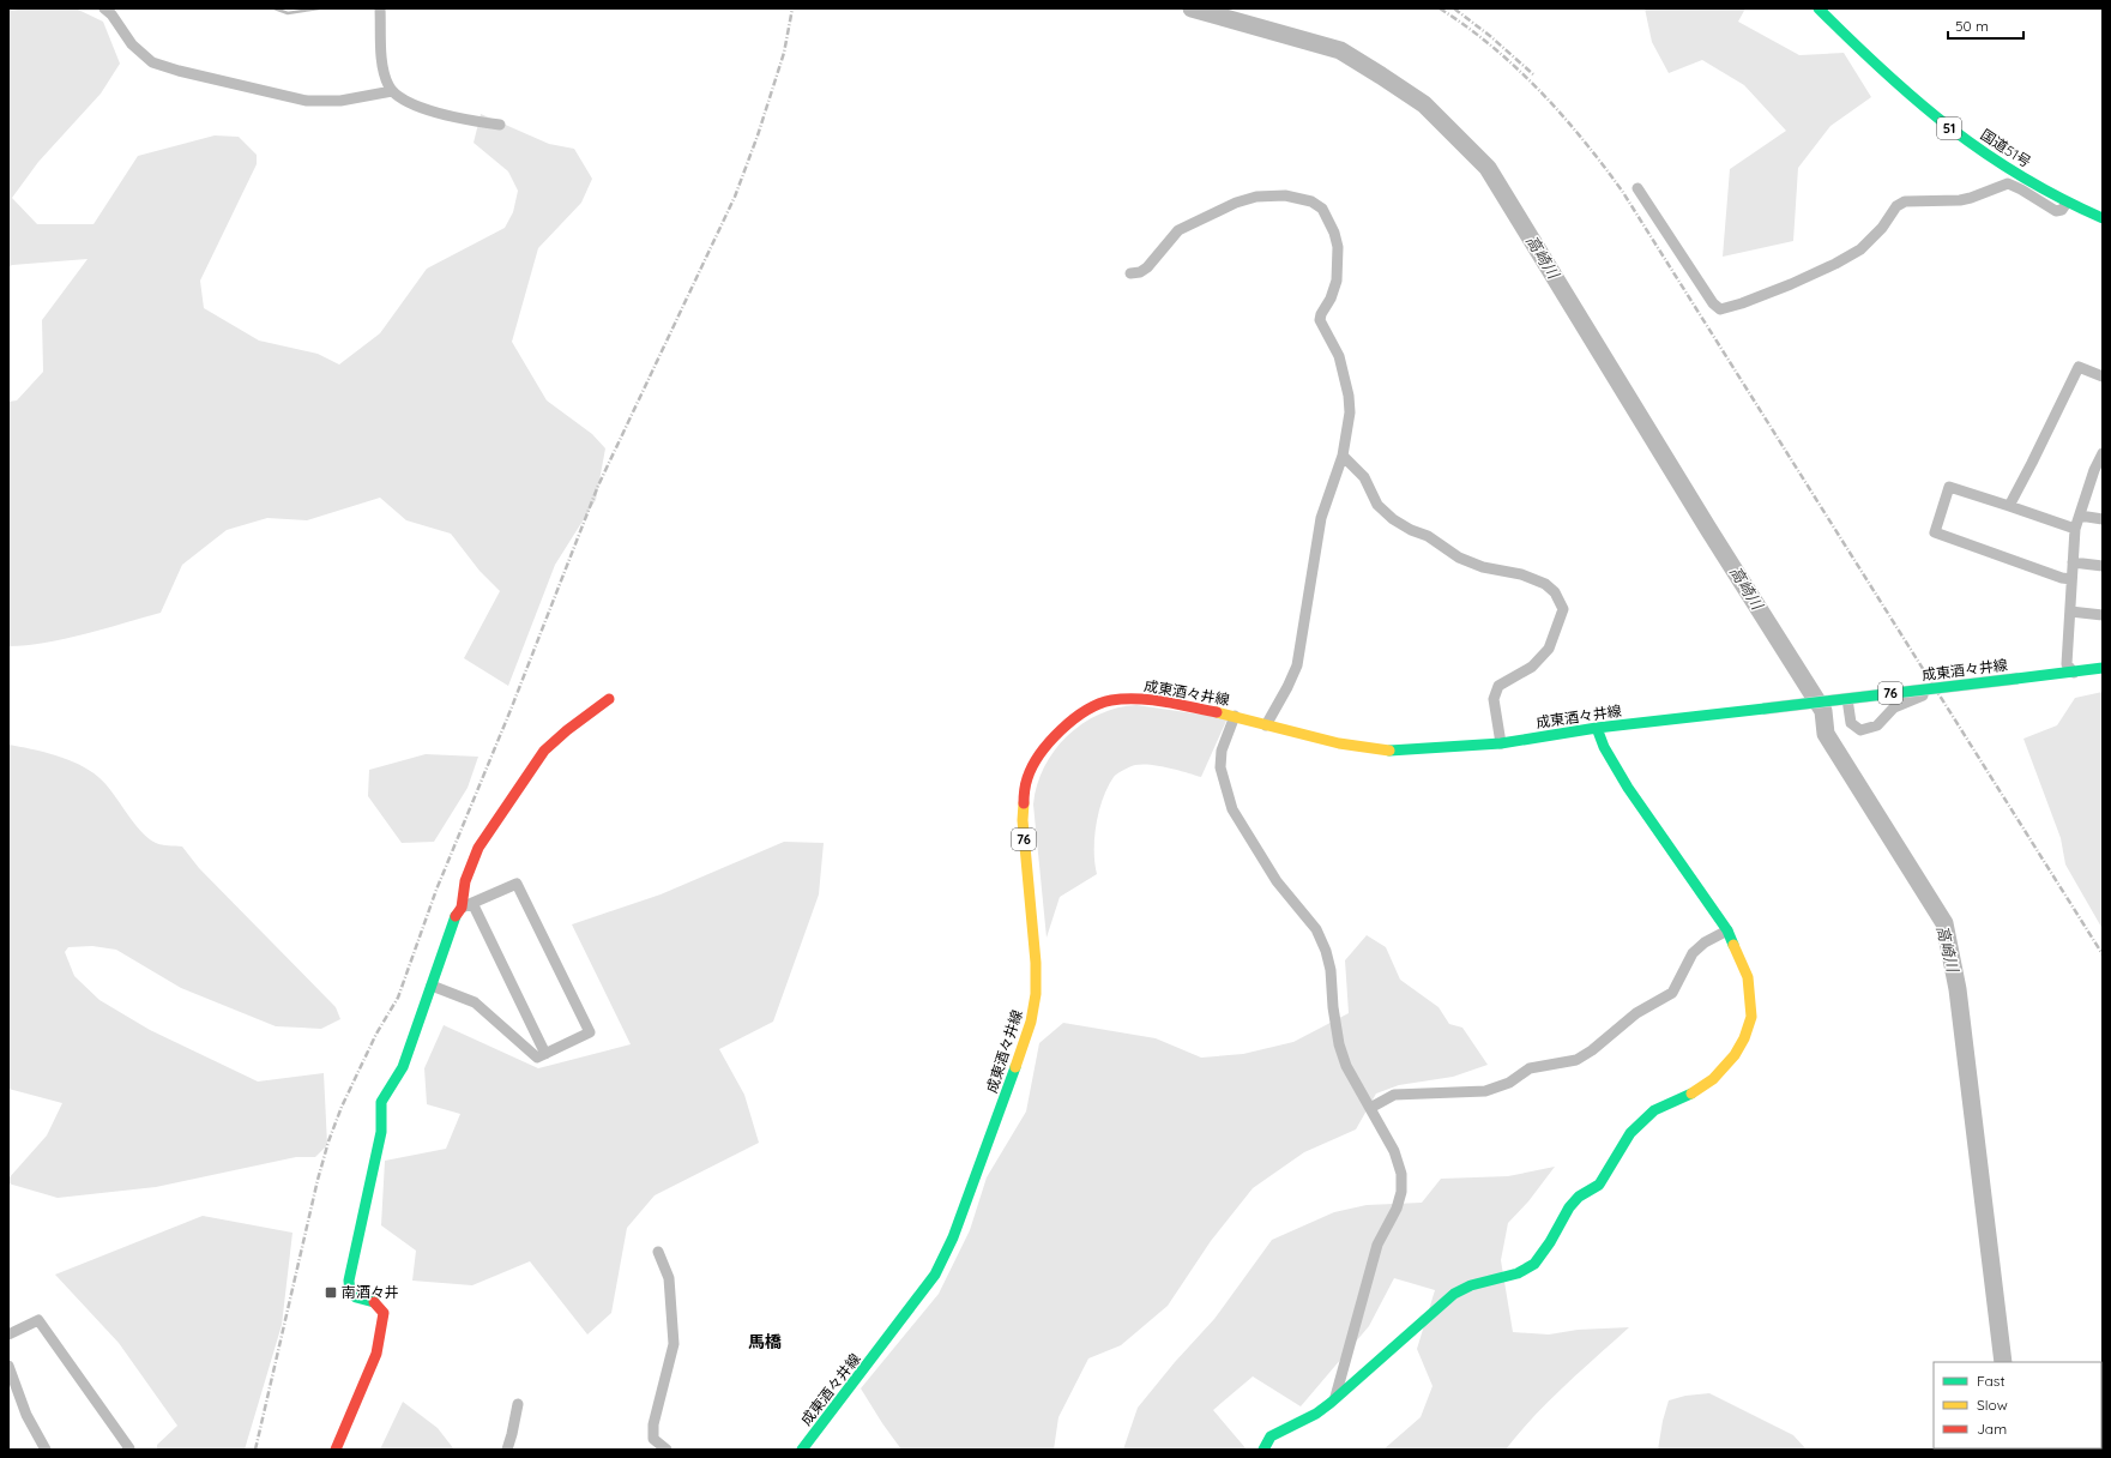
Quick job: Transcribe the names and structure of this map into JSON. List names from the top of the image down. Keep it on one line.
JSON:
{"streets":{"main road":["51","国道51号","成東酒々井線","76"]},"districts":["馬橋"],"water":["高崎川"],"places":{"transit":["南酒々井"]},"legend":["Fast","Slow","Jam"],"scale_bar":"50 m"}
